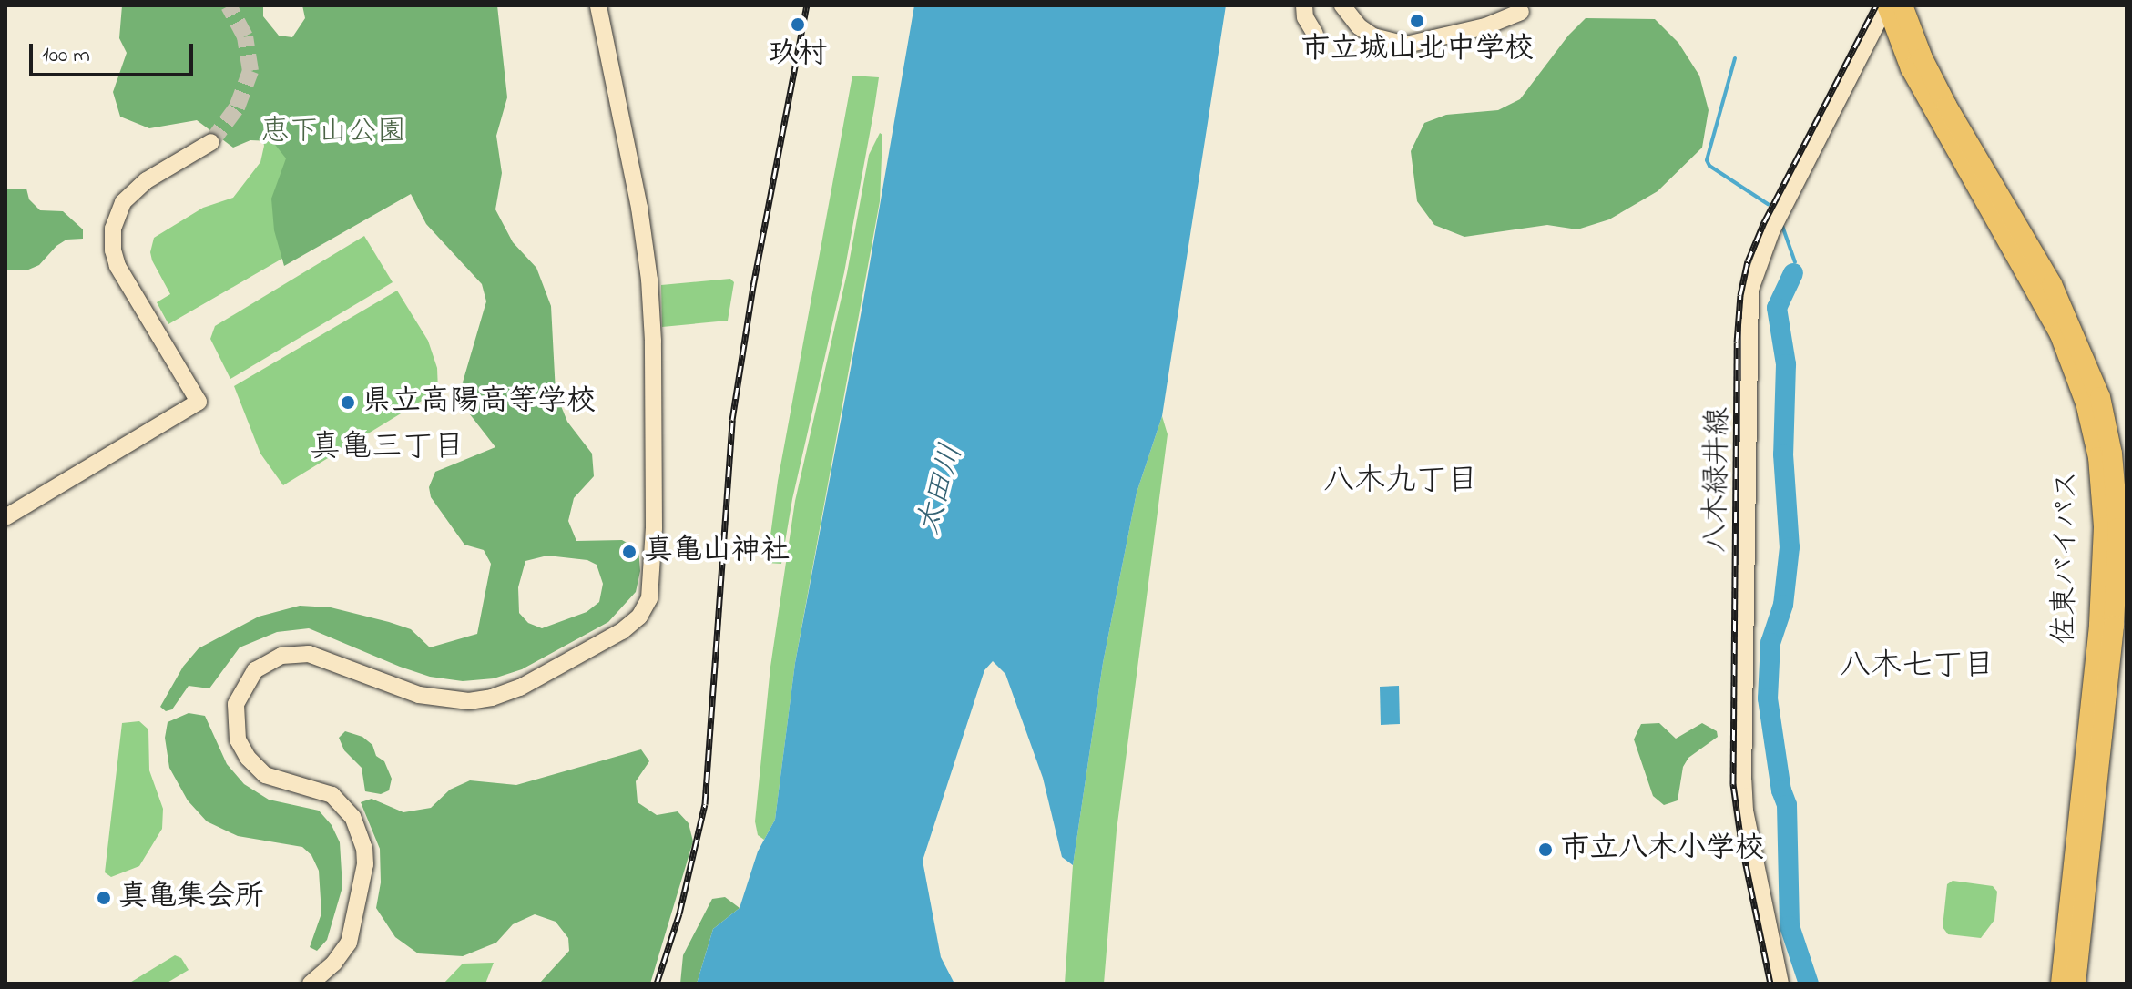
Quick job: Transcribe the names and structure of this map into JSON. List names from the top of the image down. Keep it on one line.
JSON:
{"streets":{"highway":["佐東バイパス"],"street":["八木緑井線"]},"crossings":[["八木緑井線","佐東バイパス"]],"districts":["真亀三丁目","八木九丁目","八木七丁目"],"water":["太田川"],"parks":["恵下山公園"],"places":["市立城山北中学校","玖村","県立高陽高等学校","真亀山神社","市立八木小学校","真亀集会所"],"scale_bar":"100 m"}
